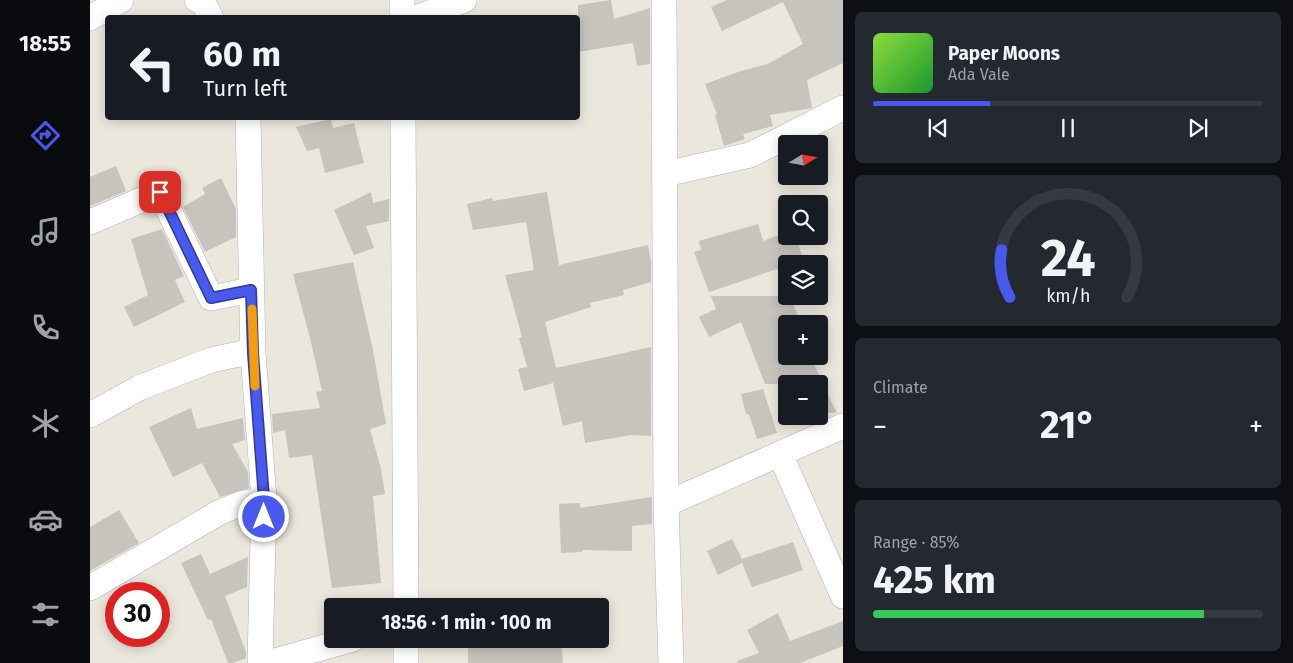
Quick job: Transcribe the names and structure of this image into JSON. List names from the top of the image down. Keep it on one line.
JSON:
{"north":"right","page":{"tabs":"18:55","turn":["60 m","Turn left"],"song":["Paper Moons","Ada Vale"],"map_buttons":["+","−"],"tile":["Climate",["Range · 85%","425 km"]],"heat":["−","21°","+"],"limit":"30","trip":"18:56 · 1 min · 100 m","gauge":["24","km/h"]}}
